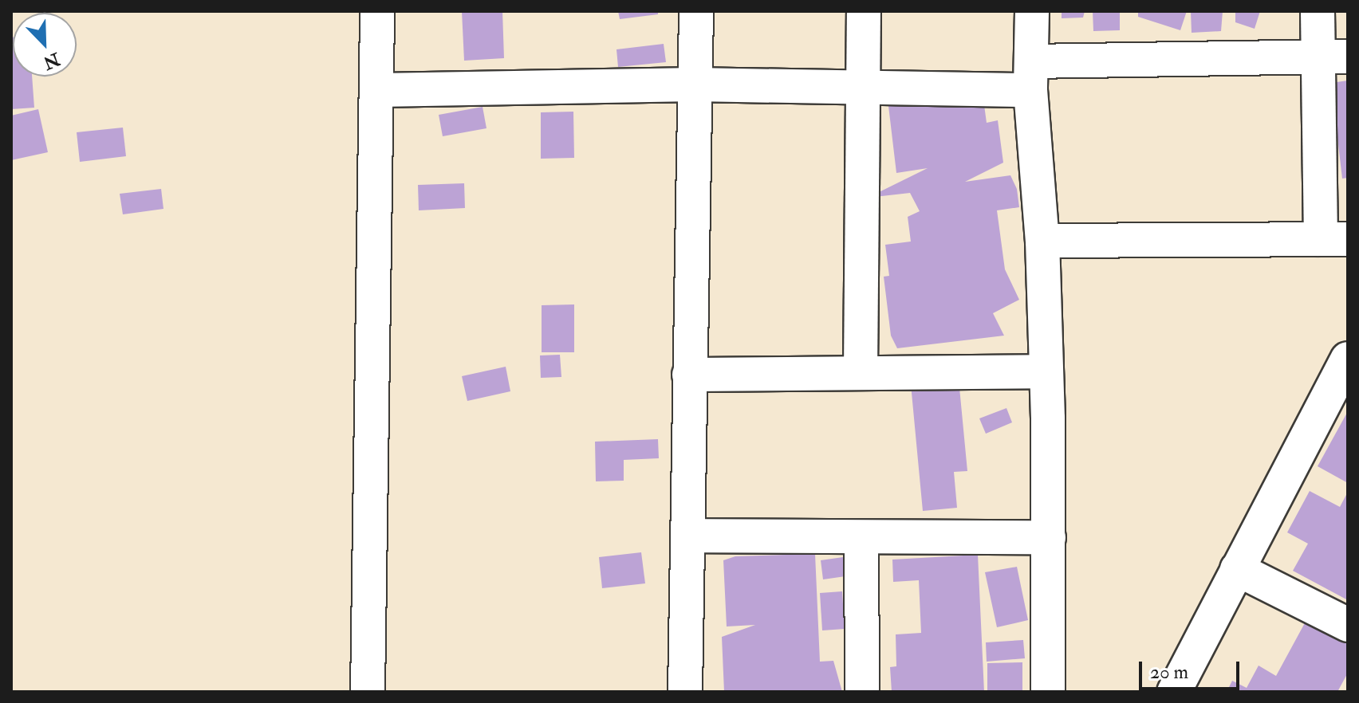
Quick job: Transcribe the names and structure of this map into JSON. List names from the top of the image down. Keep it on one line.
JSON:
{"scale_bar":"20 m","north":"bottom right"}
